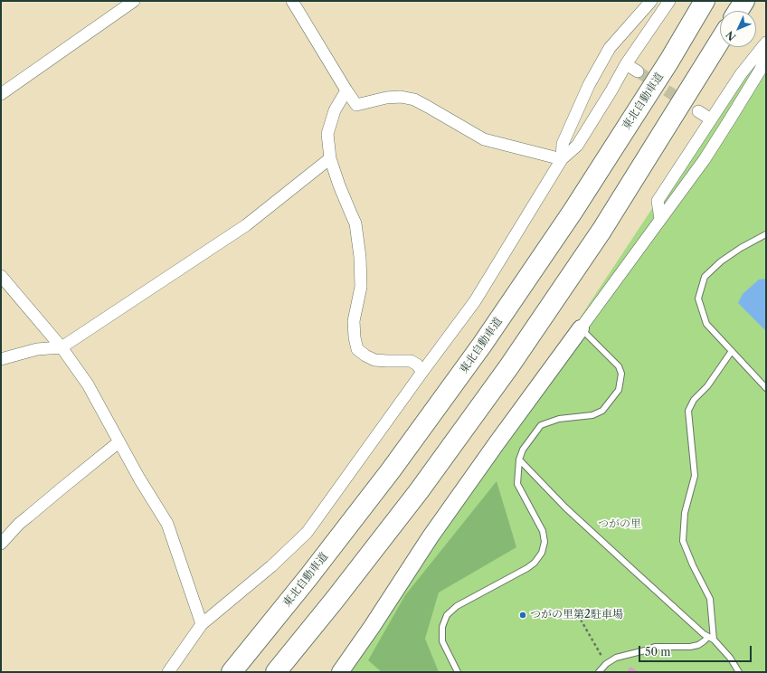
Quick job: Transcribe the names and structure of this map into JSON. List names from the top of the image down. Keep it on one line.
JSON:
{"streets":{"highway":["東北自動車道"]},"parks":["つがの里"],"places":["つがの里第2駐車場"],"scale_bar":"50 m","north":"bottom left"}
